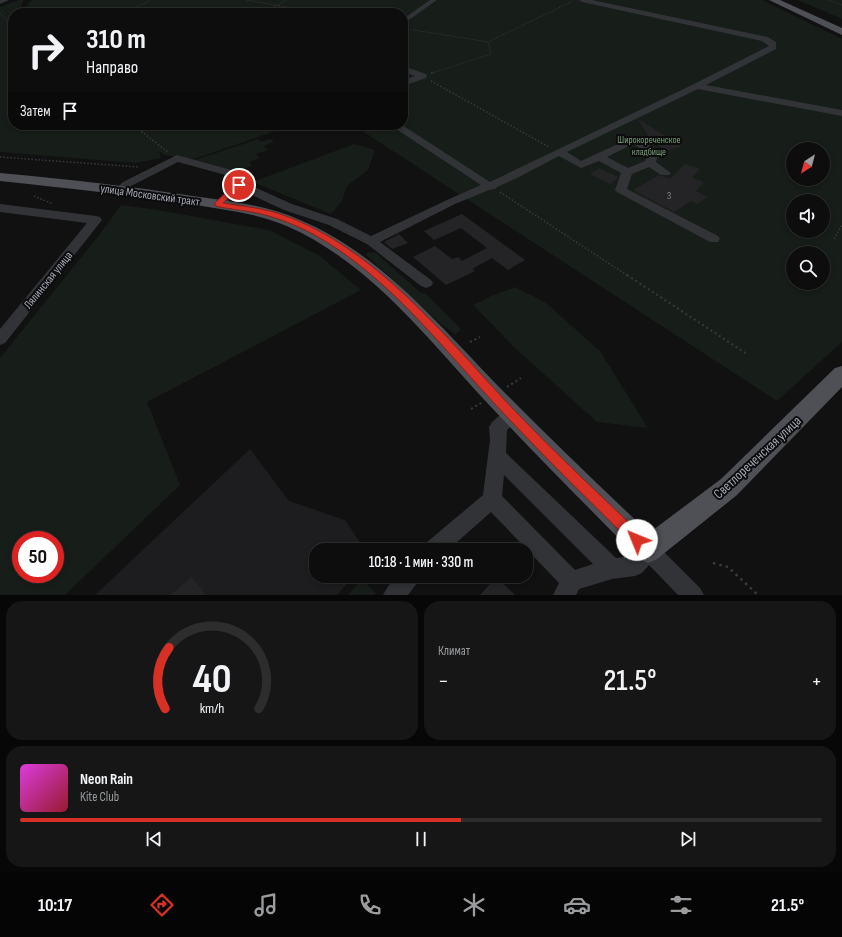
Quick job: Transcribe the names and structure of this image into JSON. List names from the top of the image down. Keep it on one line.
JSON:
{"streets":{"main road":["улица Московский тракт","Светлореченская улица"],"street":["Лялинская улица"]},"crossings":[["улица Московский тракт","Светлореченская улица"]],"parks":["Широкореченское кладбище"],"house_numbers":["3"],"north":"bottom left","page":{"turn":["310 m","Направо"],"then":"Затем","limit":"50","trip":"10:18 · 1 мин · 330 m","tile":"Климат","heat":["−","21.5°","+"],"song":["Neon Rain","Kite Club"],"tabs":["10:17","21.5°"],"gauge":["40","km/h"]}}
